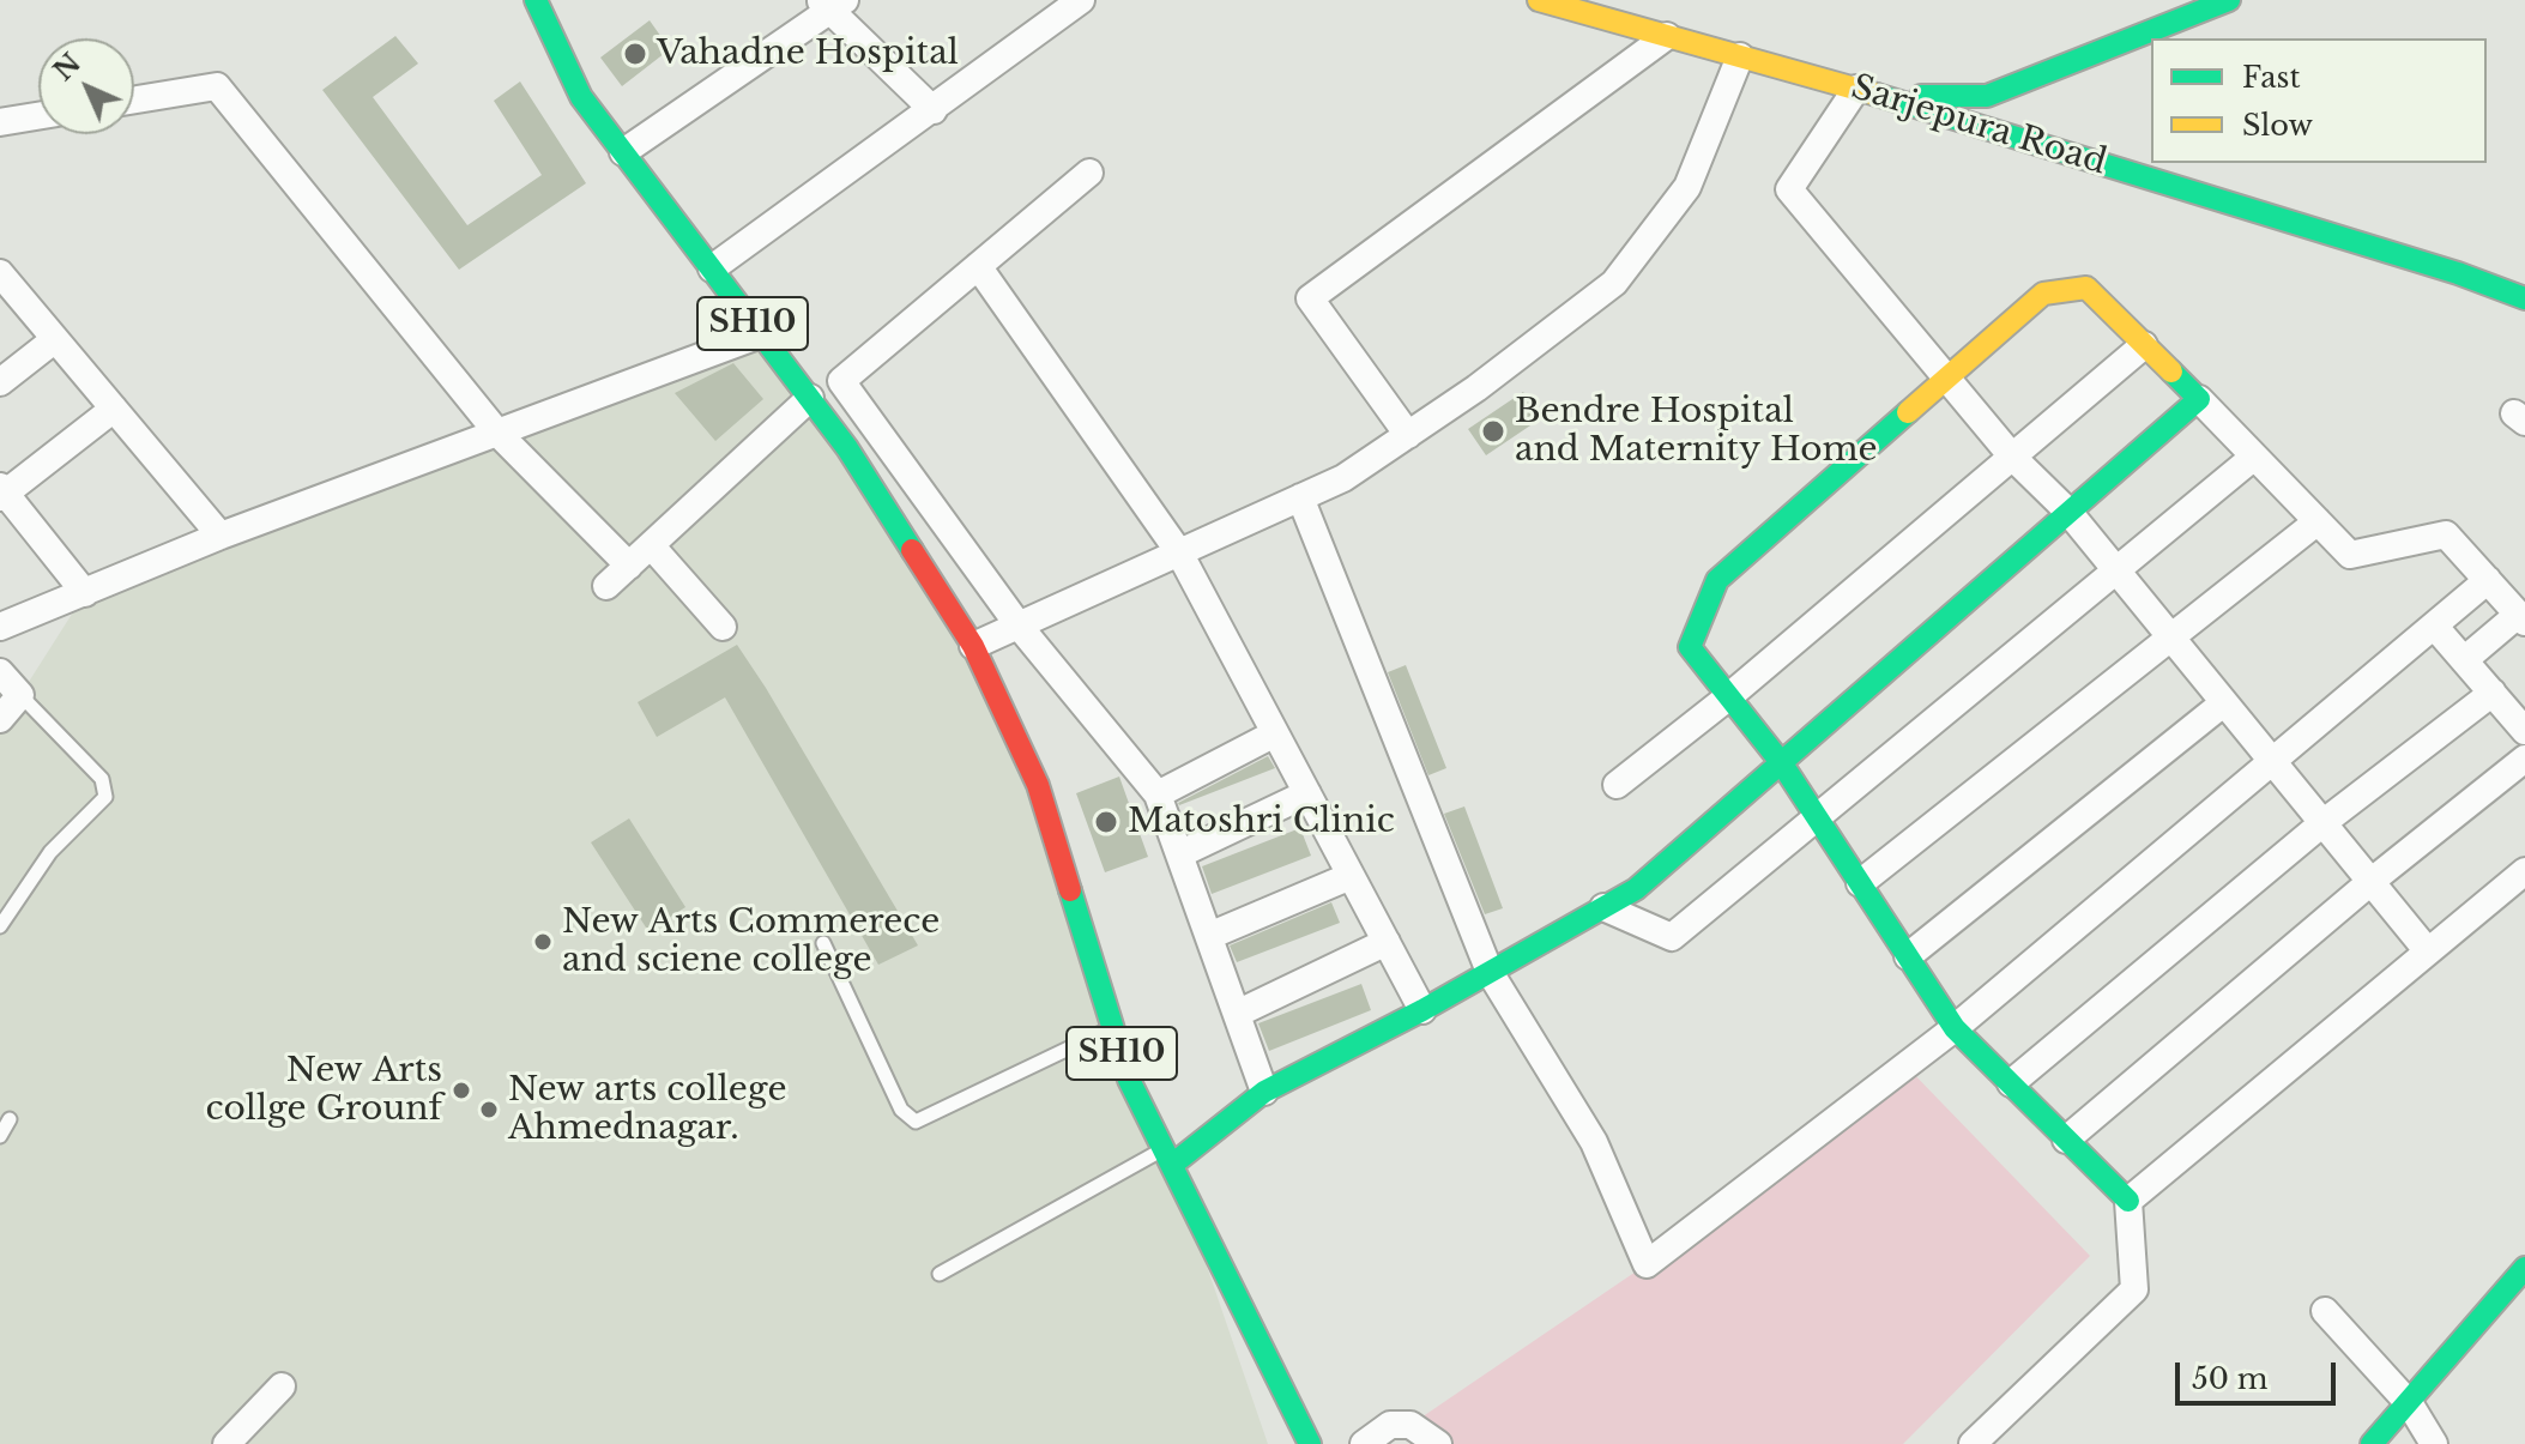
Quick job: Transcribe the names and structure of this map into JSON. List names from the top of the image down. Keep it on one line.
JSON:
{"streets":{"street":["Sarjepura Road","SH10"]},"places":["Vahadne Hospital","Bendre Hospital and Maternity Home","Matoshri Clinic","New Arts Commerece and sciene college","New Arts collge Grounf","New arts college Ahmednagar."],"legend":["Fast","Slow"],"scale_bar":"50 m","north":"top left"}
